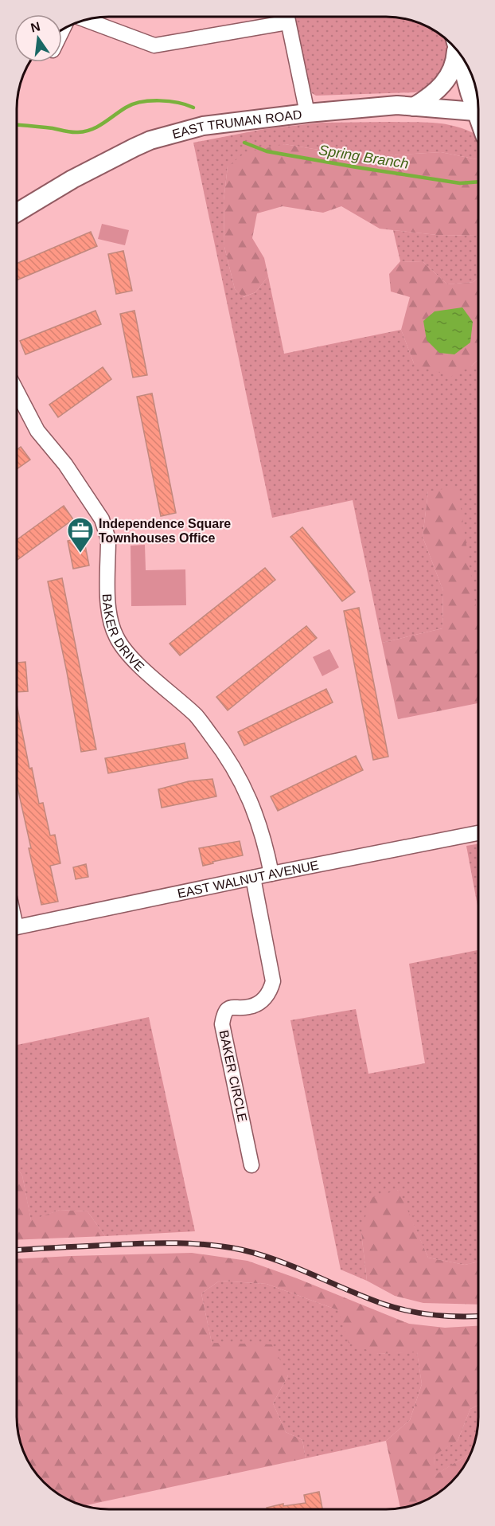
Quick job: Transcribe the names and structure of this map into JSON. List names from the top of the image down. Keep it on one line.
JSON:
{"streets":{"main road":["EAST TRUMAN ROAD"],"street":["BAKER DRIVE","EAST WALNUT AVENUE","BAKER CIRCLE"]},"crossings":[["BAKER DRIVE","EAST WALNUT AVENUE"],["EAST WALNUT AVENUE","BAKER CIRCLE"]],"water":["Spring Branch"],"places":{"office":["Independence Square Townhouses Office"]},"north":"top"}
